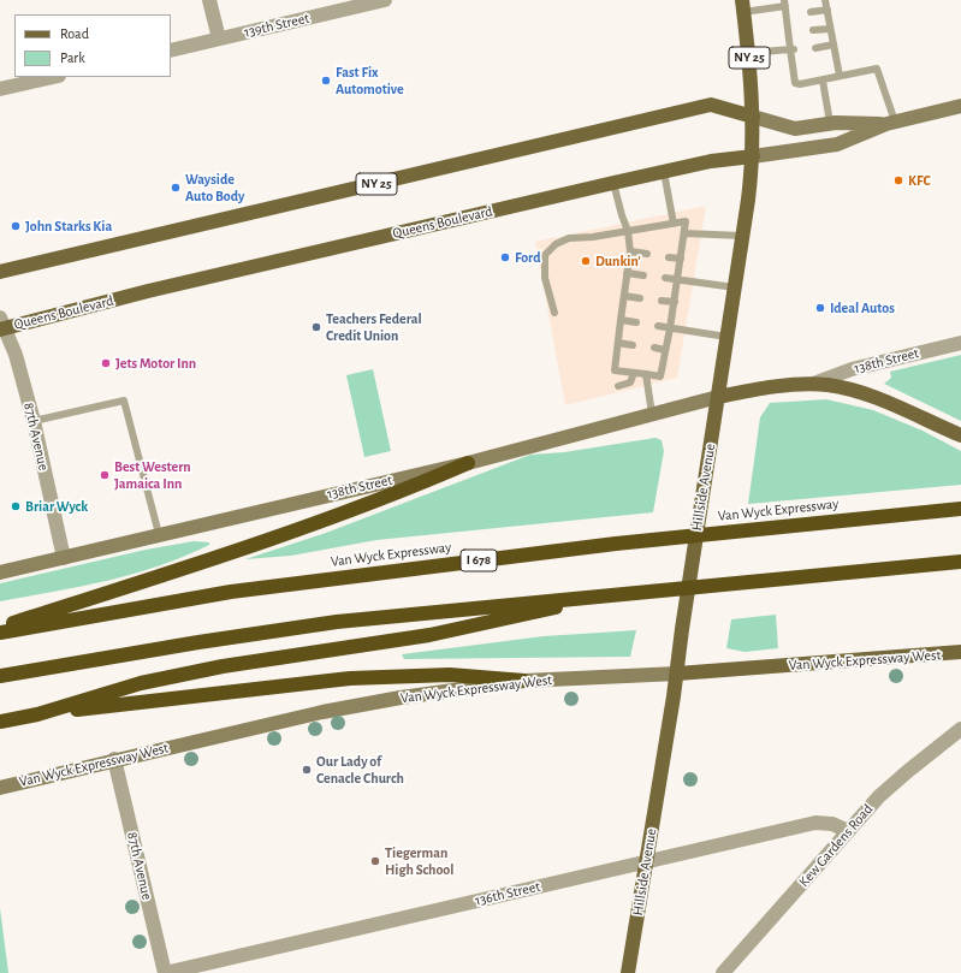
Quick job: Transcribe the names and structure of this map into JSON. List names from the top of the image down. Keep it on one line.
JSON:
{"streets":{"highway":["Van Wyck Expressway","I 678"],"main road":["NY 25","Queens Boulevard","138th Street","Hillside Avenue","Van Wyck Expressway West"],"street":["139th Street","87th Avenue","Kew Gardens Road","136th Street"]},"crossings":[["Queens Boulevard","87th Avenue"],["Queens Boulevard","Hillside Avenue"],["138th Street","87th Avenue"],["138th Street","Hillside Avenue"],["87th Avenue","Van Wyck Expressway West"],["87th Avenue","136th Street"],["Hillside Avenue","Van Wyck Expressway West"],["Hillside Avenue","136th Street"],["Kew Gardens Road","136th Street"]],"places":["Fast Fix Automotive","KFC","Wayside Auto Body","John Starks Kia","Ford","Dunkin'","Ideal Autos","Teachers Federal Credit Union","Jets Motor Inn","Best Western Jamaica Inn","Briar Wyck","Our Lady of Cenacle Church","Tiegerman High School"],"legend":["Road","Park"]}
